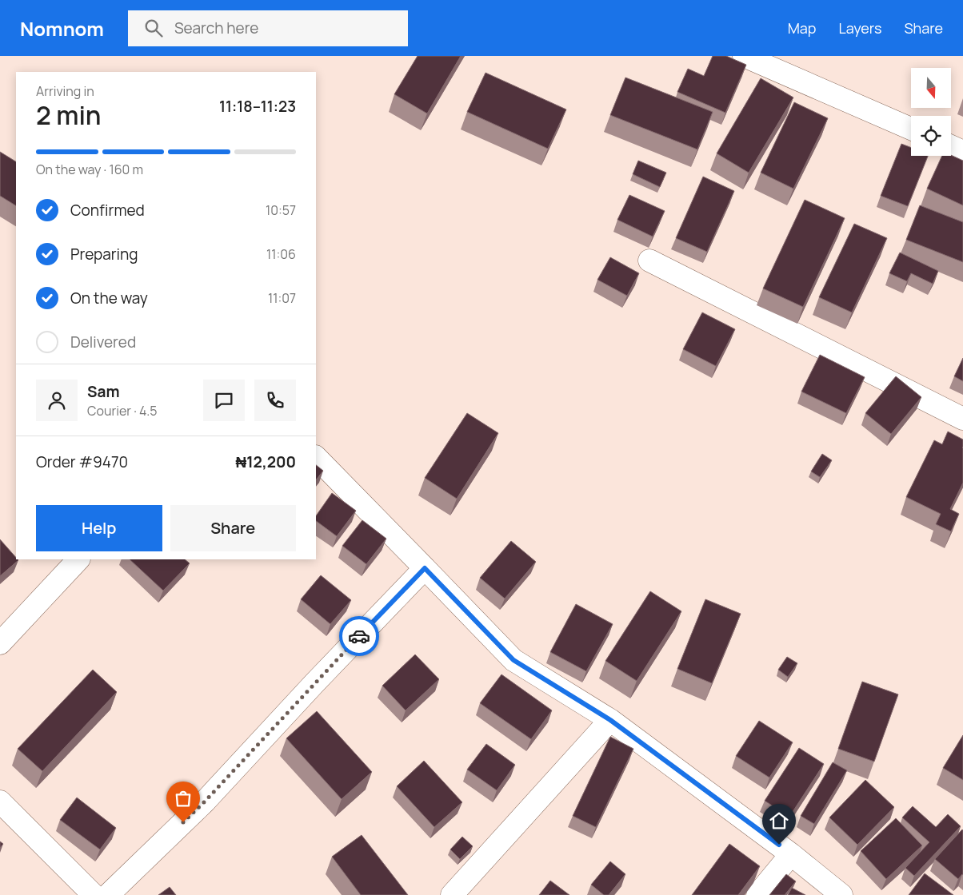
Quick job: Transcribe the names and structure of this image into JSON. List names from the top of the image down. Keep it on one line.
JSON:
{"north":"bottom","page":{"header":"Nomnom","search":"Search here","nav":["Map","Layers","Share"],"heading":["2 min","Arriving in","11:18–11:23"],"panel":["Sam","Courier · 4.5","Order #9470","₦12,200"],"bar":"On the way · 160 m","list":[["Confirmed","10:57"],["Preparing","11:06"],["On the way","11:07"],"Delivered"],"buttons":["Help","Share"]}}
